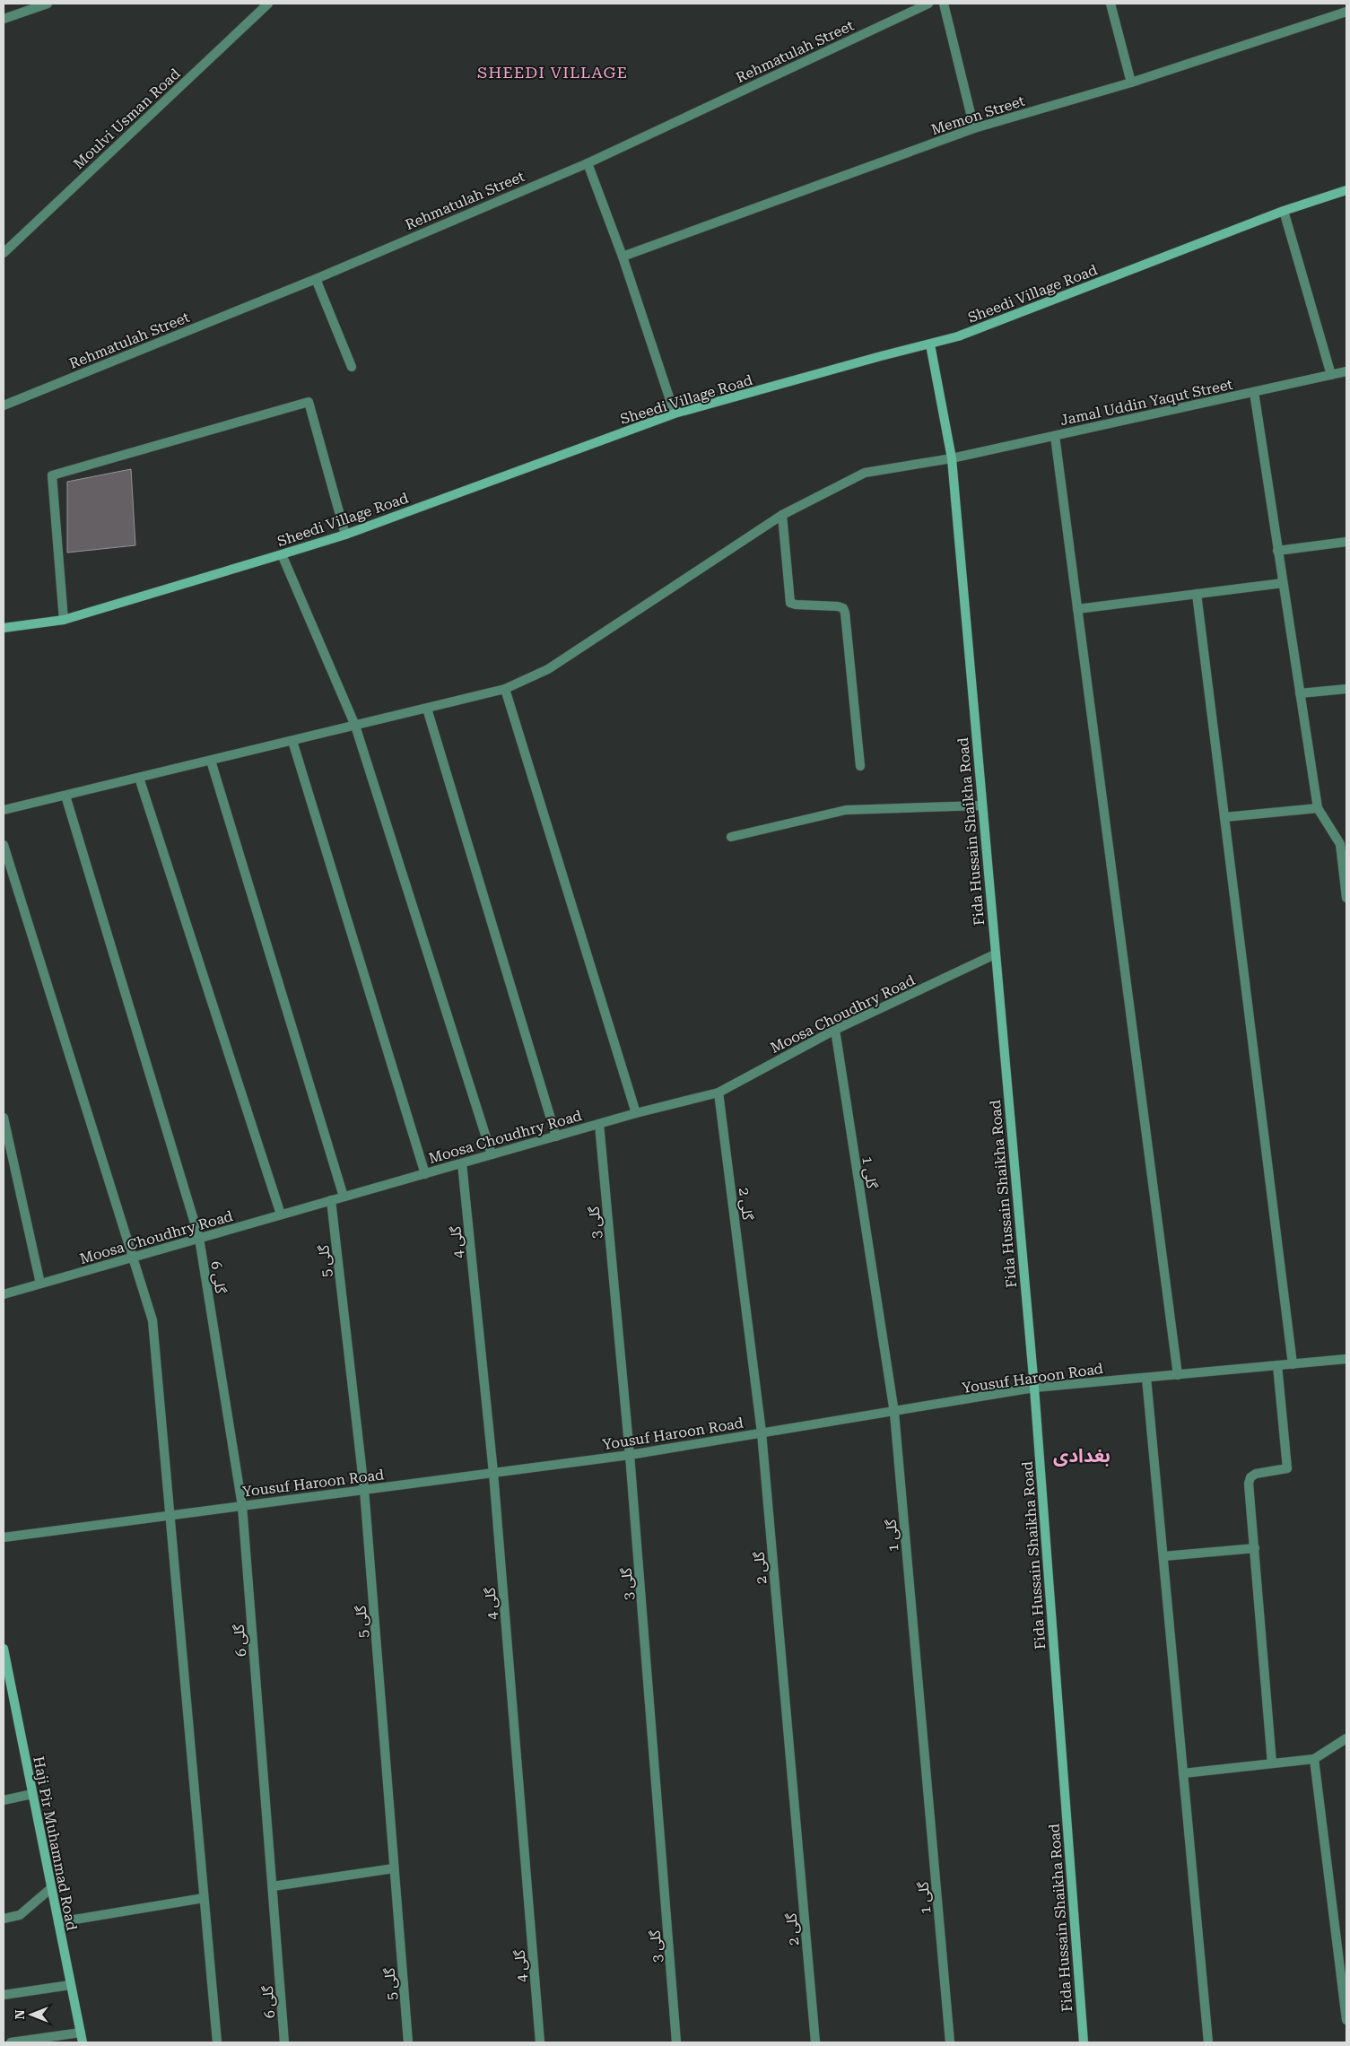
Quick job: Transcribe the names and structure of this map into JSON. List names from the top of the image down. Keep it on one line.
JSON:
{"streets":{"main road":["Sheedi Village Road","Fida Hussain Shaikha Road","Haji Pir Muhammad Road"],"street":["Rehmatulah Street","Memon Street","Moulvi Usman Road","Jamal Uddin Yaqut Street","Moosa Choudhry Road","گلی 1","گلی 2","گلی 3","گلی 4","گلی 5","گلی 6","Yousuf Haroon Road"]},"crossings":[["Sheedi Village Road","Fida Hussain Shaikha Road"],["Jamal Uddin Yaqut Street","Fida Hussain Shaikha Road"],["Jamal Uddin Yaqut Street","گلی 6"],["Fida Hussain Shaikha Road","Moosa Choudhry Road"],["Fida Hussain Shaikha Road","Yousuf Haroon Road"],["Moosa Choudhry Road","گلی 1"],["Moosa Choudhry Road","گلی 2"],["Moosa Choudhry Road","گلی 3"],["Moosa Choudhry Road","گلی 4"],["Moosa Choudhry Road","گلی 5"],["Moosa Choudhry Road","گلی 6"],["گلی 1","Yousuf Haroon Road"],["گلی 2","Yousuf Haroon Road"],["گلی 3","Yousuf Haroon Road"],["گلی 4","Yousuf Haroon Road"],["گلی 5","Yousuf Haroon Road"],["گلی 6","Yousuf Haroon Road"]],"districts":["SHEEDI VILLAGE","بغدادی"],"north":"left"}
